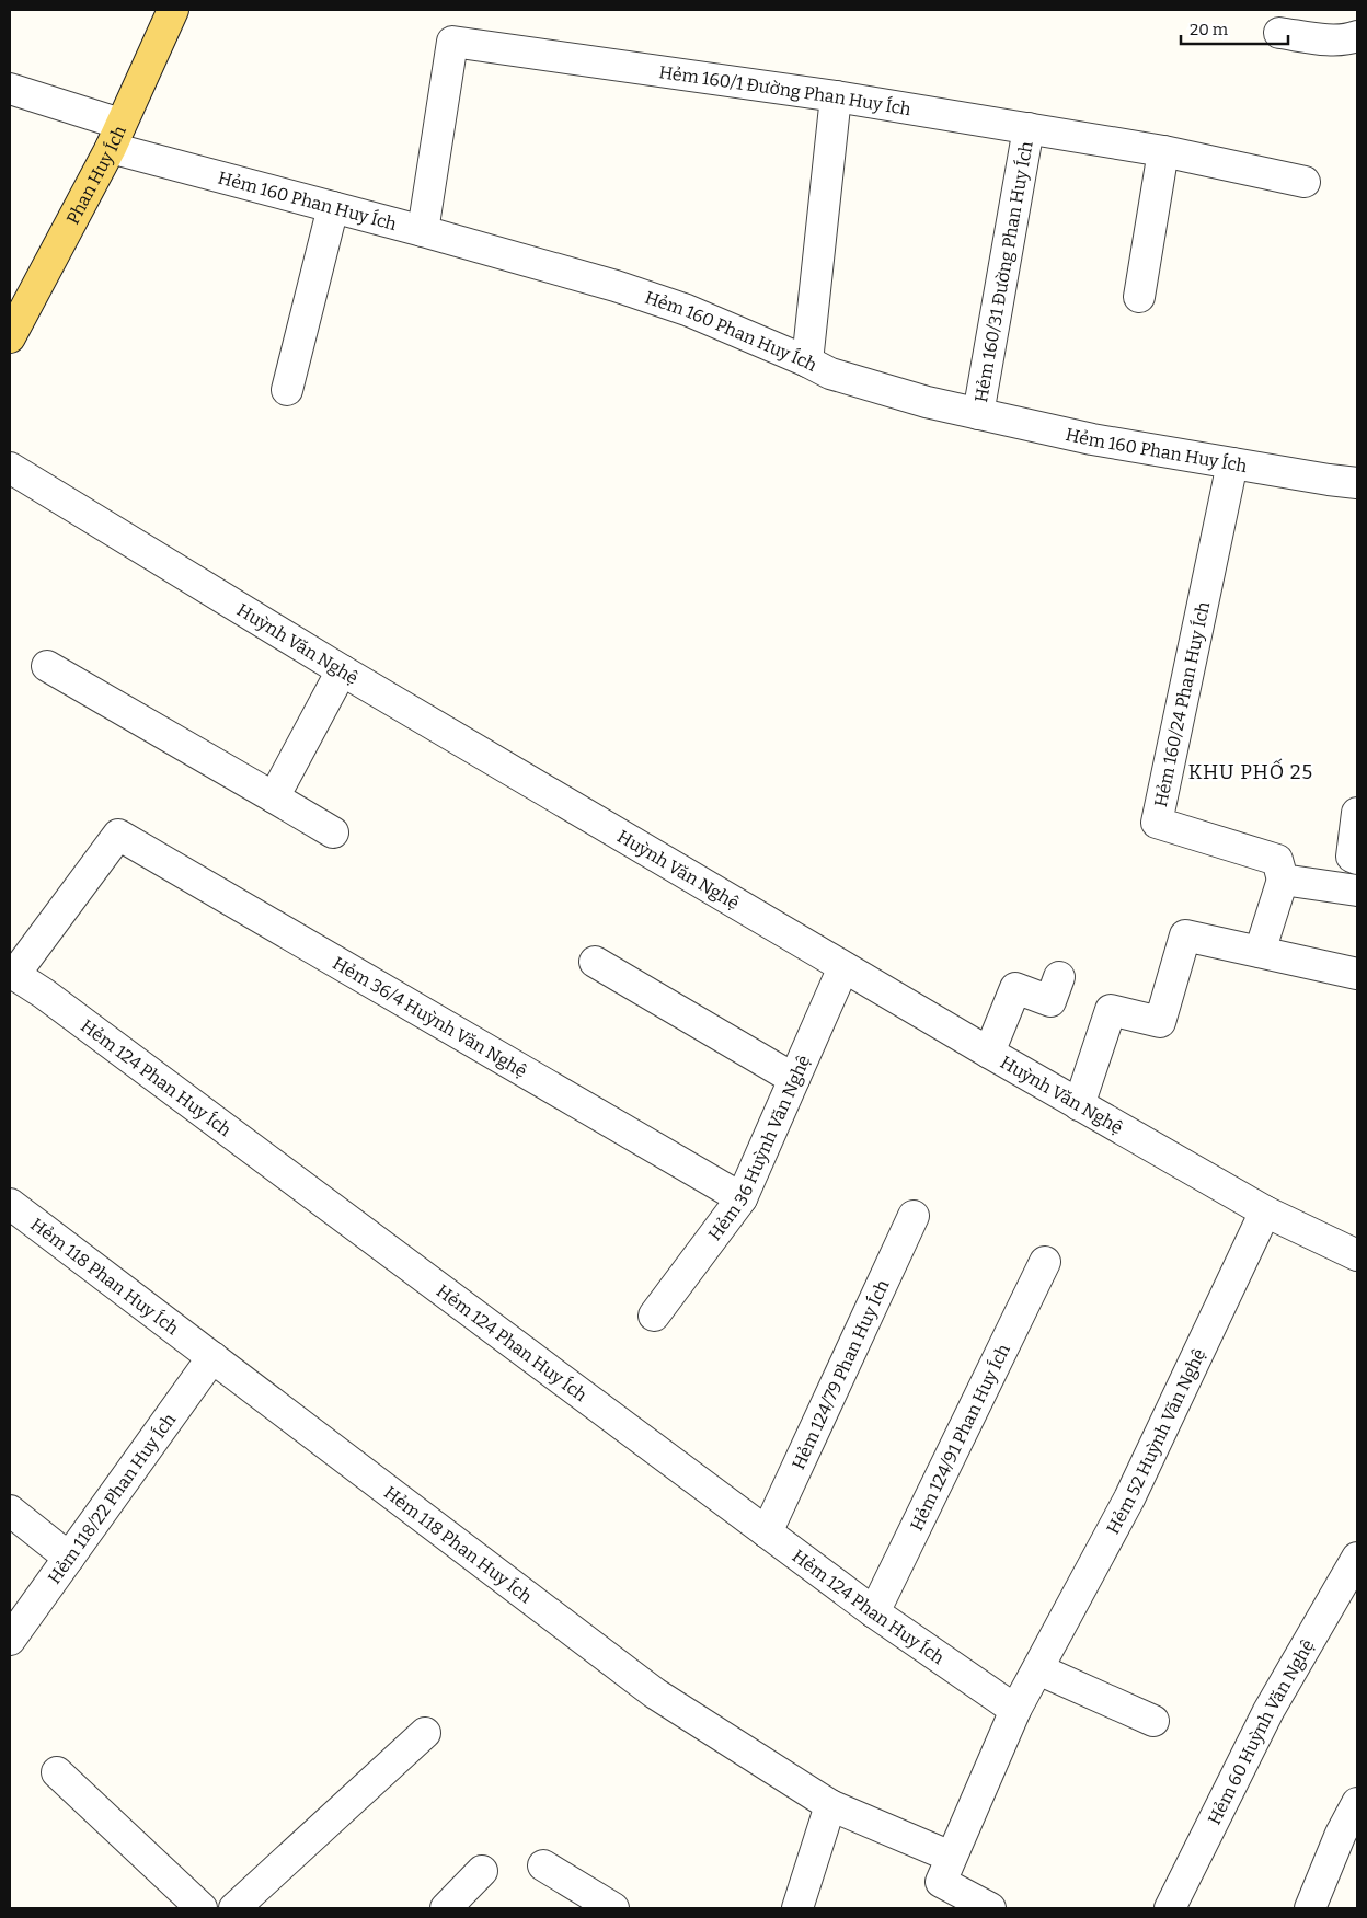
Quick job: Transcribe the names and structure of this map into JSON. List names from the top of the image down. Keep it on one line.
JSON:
{"streets":{"main road":["Phan Huy Ích"],"street":["Hẻm 160/1 Đường Phan Huy Ích","Hẻm 160 Phan Huy Ích","Hẻm 160/31 Đường Phan Huy Ích","Huỳnh Văn Nghệ","Hẻm 160/24 Phan Huy Ích","Hẻm 36/4 Huỳnh Văn Nghệ","Hẻm 124 Phan Huy Ích","Hẻm 36 Huỳnh Văn Nghệ","Hẻm 118 Phan Huy Ích","Hẻm 124/79 Phan Huy Ích","Hẻm 124/91 Phan Huy Ích","Hẻm 52 Huỳnh Văn Nghệ","Hẻm 118/22 Phan Huy Ích","Hẻm 60 Huỳnh Văn Nghệ"]},"crossings":[["Hẻm 160/1 Đường Phan Huy Ích","Hẻm 160 Phan Huy Ích"],["Hẻm 160/1 Đường Phan Huy Ích","Hẻm 160/31 Đường Phan Huy Ích"],["Phan Huy Ích","Hẻm 160 Phan Huy Ích"],["Hẻm 160 Phan Huy Ích","Hẻm 160/31 Đường Phan Huy Ích"],["Hẻm 160 Phan Huy Ích","Hẻm 160/24 Phan Huy Ích"],["Huỳnh Văn Nghệ","Hẻm 36 Huỳnh Văn Nghệ"],["Huỳnh Văn Nghệ","Hẻm 52 Huỳnh Văn Nghệ"],["Hẻm 36/4 Huỳnh Văn Nghệ","Hẻm 124 Phan Huy Ích"],["Hẻm 36/4 Huỳnh Văn Nghệ","Hẻm 36 Huỳnh Văn Nghệ"],["Hẻm 124 Phan Huy Ích","Hẻm 124/79 Phan Huy Ích"],["Hẻm 124 Phan Huy Ích","Hẻm 124/91 Phan Huy Ích"],["Hẻm 124 Phan Huy Ích","Hẻm 52 Huỳnh Văn Nghệ"],["Hẻm 118 Phan Huy Ích","Hẻm 118/22 Phan Huy Ích"]],"districts":["KHU PHỐ 25"],"scale_bar":"20 m"}
